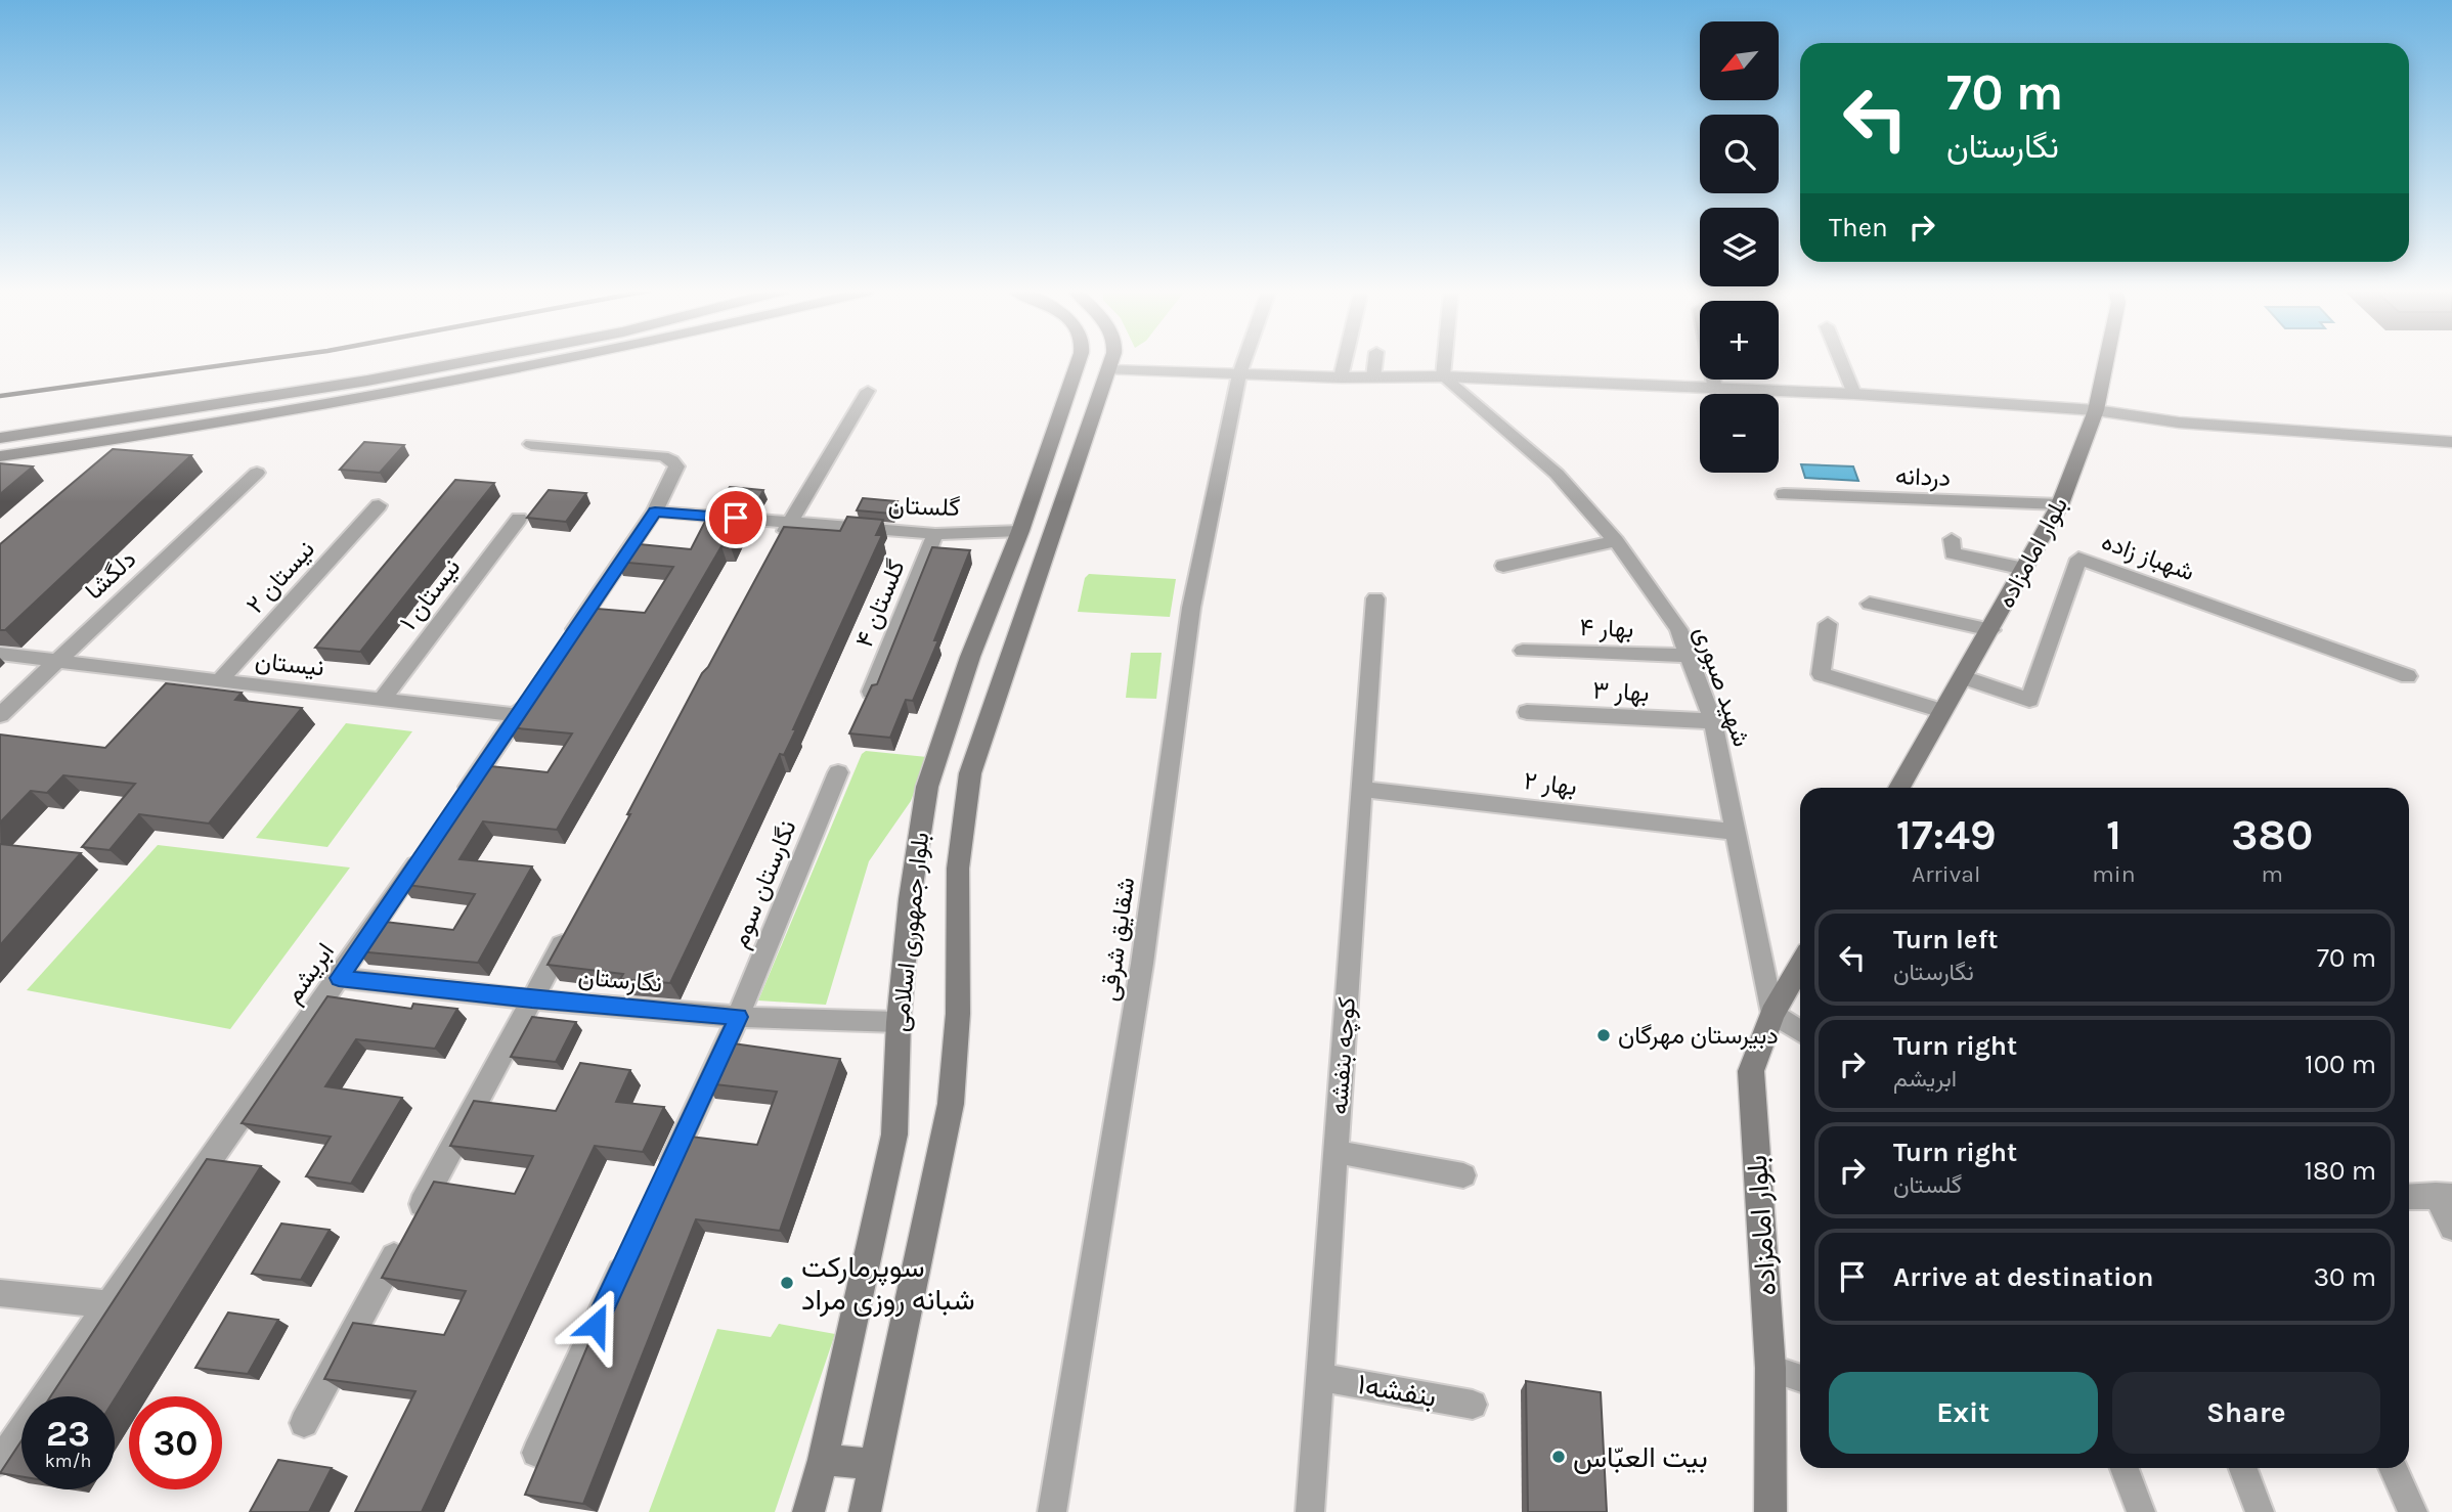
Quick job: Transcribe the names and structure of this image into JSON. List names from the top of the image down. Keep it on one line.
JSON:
{"streets":{"main road":["بلوار امامزاده","بلوار جمهوری اسلامی"],"street":["دردانه","گلستان","شهباز زاده","دلگشا","نیستان ۲","نیستان ۱","گلستان ۴","بهار ۴","نیستان","شهید صبوری","بهار ۳","بهار ۲","نگارستان سوم","شقایق شرقی","ابریشم","نگارستان","کوچه بنفشه","بنفشه۱"]},"crossings":[["دردانه","بلوار امامزاده"],["گلستان","گلستان ۴"],["گلستان","بلوار جمهوری اسلامی"],["بلوار امامزاده","شهباز زاده"],["بلوار امامزاده","شهید صبوری"],["دلگشا","نیستان"],["نیستان ۲","نیستان"],["نیستان ۱","نیستان"],["بهار ۴","شهید صبوری"],["شهید صبوری","بهار ۳"],["شهید صبوری","بهار ۲"],["بهار ۲","کوچه بنفشه"],["نگارستان سوم","نگارستان"],["بلوار جمهوری اسلامی","نگارستان"],["ابریشم","نگارستان"],["کوچه بنفشه","بنفشه۱"]],"places":["دبیرستان مهرگان","سوپرمارکت شبانه روزی مراد","بیت العبّاس"],"north":"bottom left","page":{"map_buttons":["+","−"],"turn":["70 m","نگارستان"],"then":"Then","eta":["17:49","Arrival","1","min","380","m"],"list":[{"name":"Turn left","note":"نگارستان","value":"70 m"},{"name":"Turn right","note":"ابریشم","value":"100 m"},{"name":"Turn right","note":"گلستان","value":"180 m"},{"name":"Arrive at destination","value":"30 m"}],"buttons":["Exit","Share"],"speed":"23 km/h","limit":"30"}}
